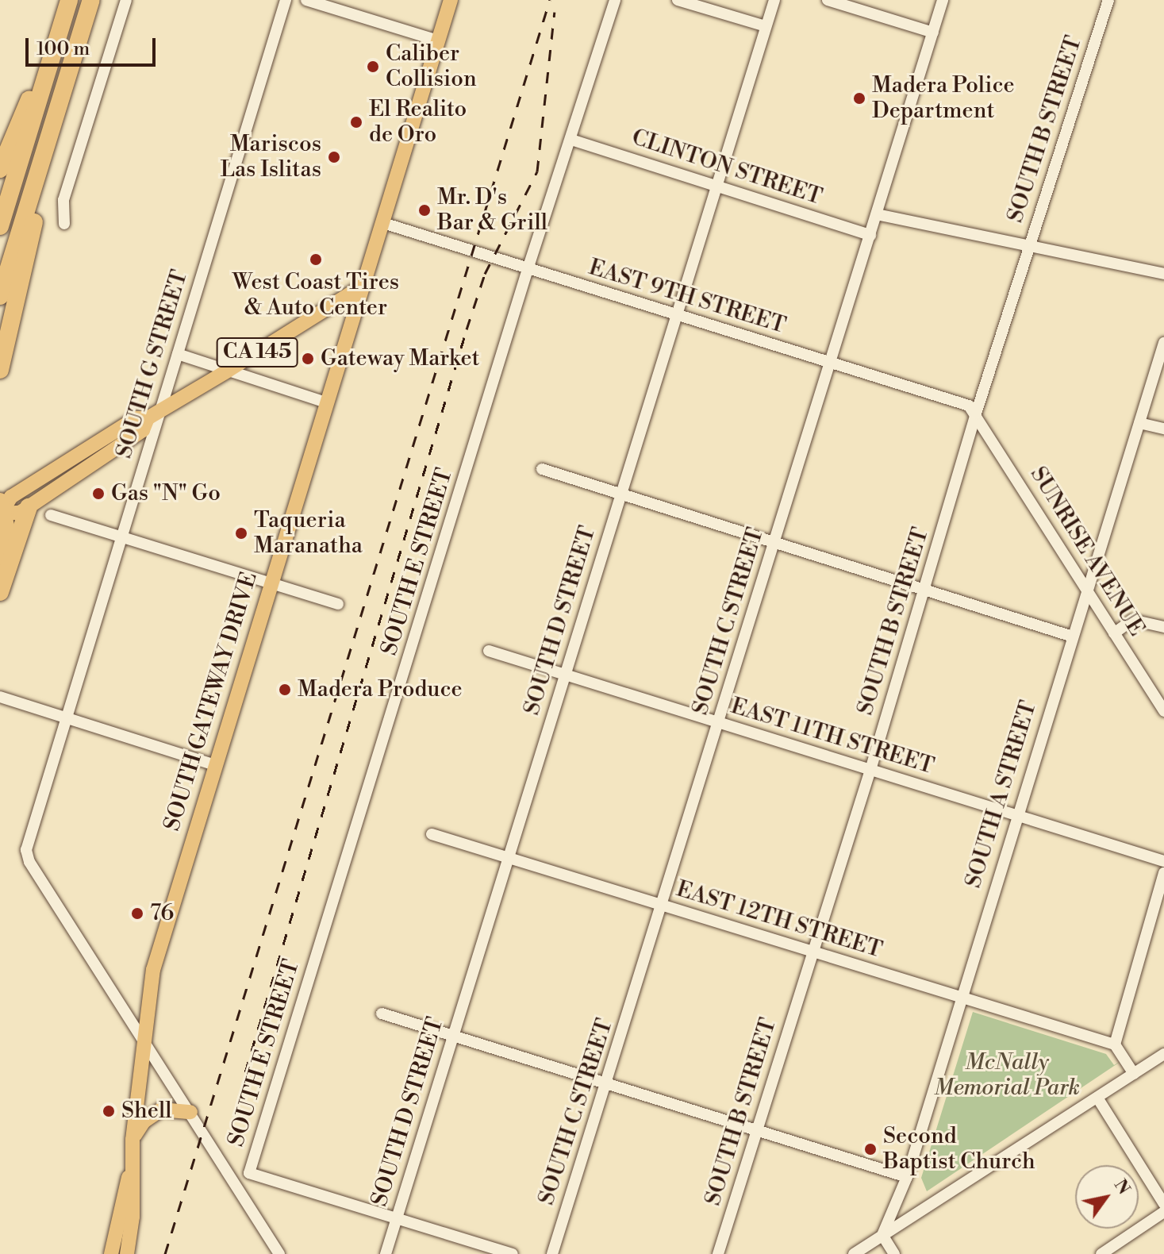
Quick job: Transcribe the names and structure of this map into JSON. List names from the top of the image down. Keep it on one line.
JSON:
{"streets":{"main road":["CA 145","SOUTH GATEWAY DRIVE"],"street":["SOUTH B STREET","CLINTON STREET","EAST 9TH STREET","SOUTH G STREET","SUNRISE AVENUE","SOUTH E STREET","SOUTH D STREET","SOUTH C STREET","EAST 11TH STREET","SOUTH A STREET","EAST 12TH STREET"]},"crossings":[["SOUTH B STREET","EAST 9TH STREET"],["SOUTH B STREET","SUNRISE AVENUE"],["SOUTH B STREET","EAST 11TH STREET"],["SOUTH B STREET","EAST 12TH STREET"],["CLINTON STREET","SOUTH E STREET"],["CLINTON STREET","SOUTH D STREET"],["CLINTON STREET","SOUTH C STREET"],["EAST 9TH STREET","SUNRISE AVENUE"],["EAST 9TH STREET","SOUTH E STREET"],["EAST 9TH STREET","SOUTH D STREET"],["EAST 9TH STREET","SOUTH C STREET"],["EAST 9TH STREET","SOUTH GATEWAY DRIVE"],["CA 145","SOUTH G STREET"],["CA 145","SOUTH GATEWAY DRIVE"],["SOUTH G STREET","SOUTH GATEWAY DRIVE"],["SUNRISE AVENUE","SOUTH A STREET"],["SOUTH D STREET","EAST 11TH STREET"],["SOUTH D STREET","EAST 12TH STREET"],["SOUTH C STREET","EAST 11TH STREET"],["SOUTH C STREET","EAST 12TH STREET"],["EAST 11TH STREET","SOUTH A STREET"],["SOUTH A STREET","EAST 12TH STREET"]],"parks":["McNally Memorial Park"],"places":["Caliber Collision","Madera Police Department","El Realito de Oro","Mariscos Las Islitas","Mr. D's Bar & Grill","West Coast Tires & Auto Center","Gateway Market","Gas \"N\" Go","Taqueria Maranatha","Madera Produce","76","Shell","Second Baptist Church"],"scale_bar":"100 m","north":"top right"}
